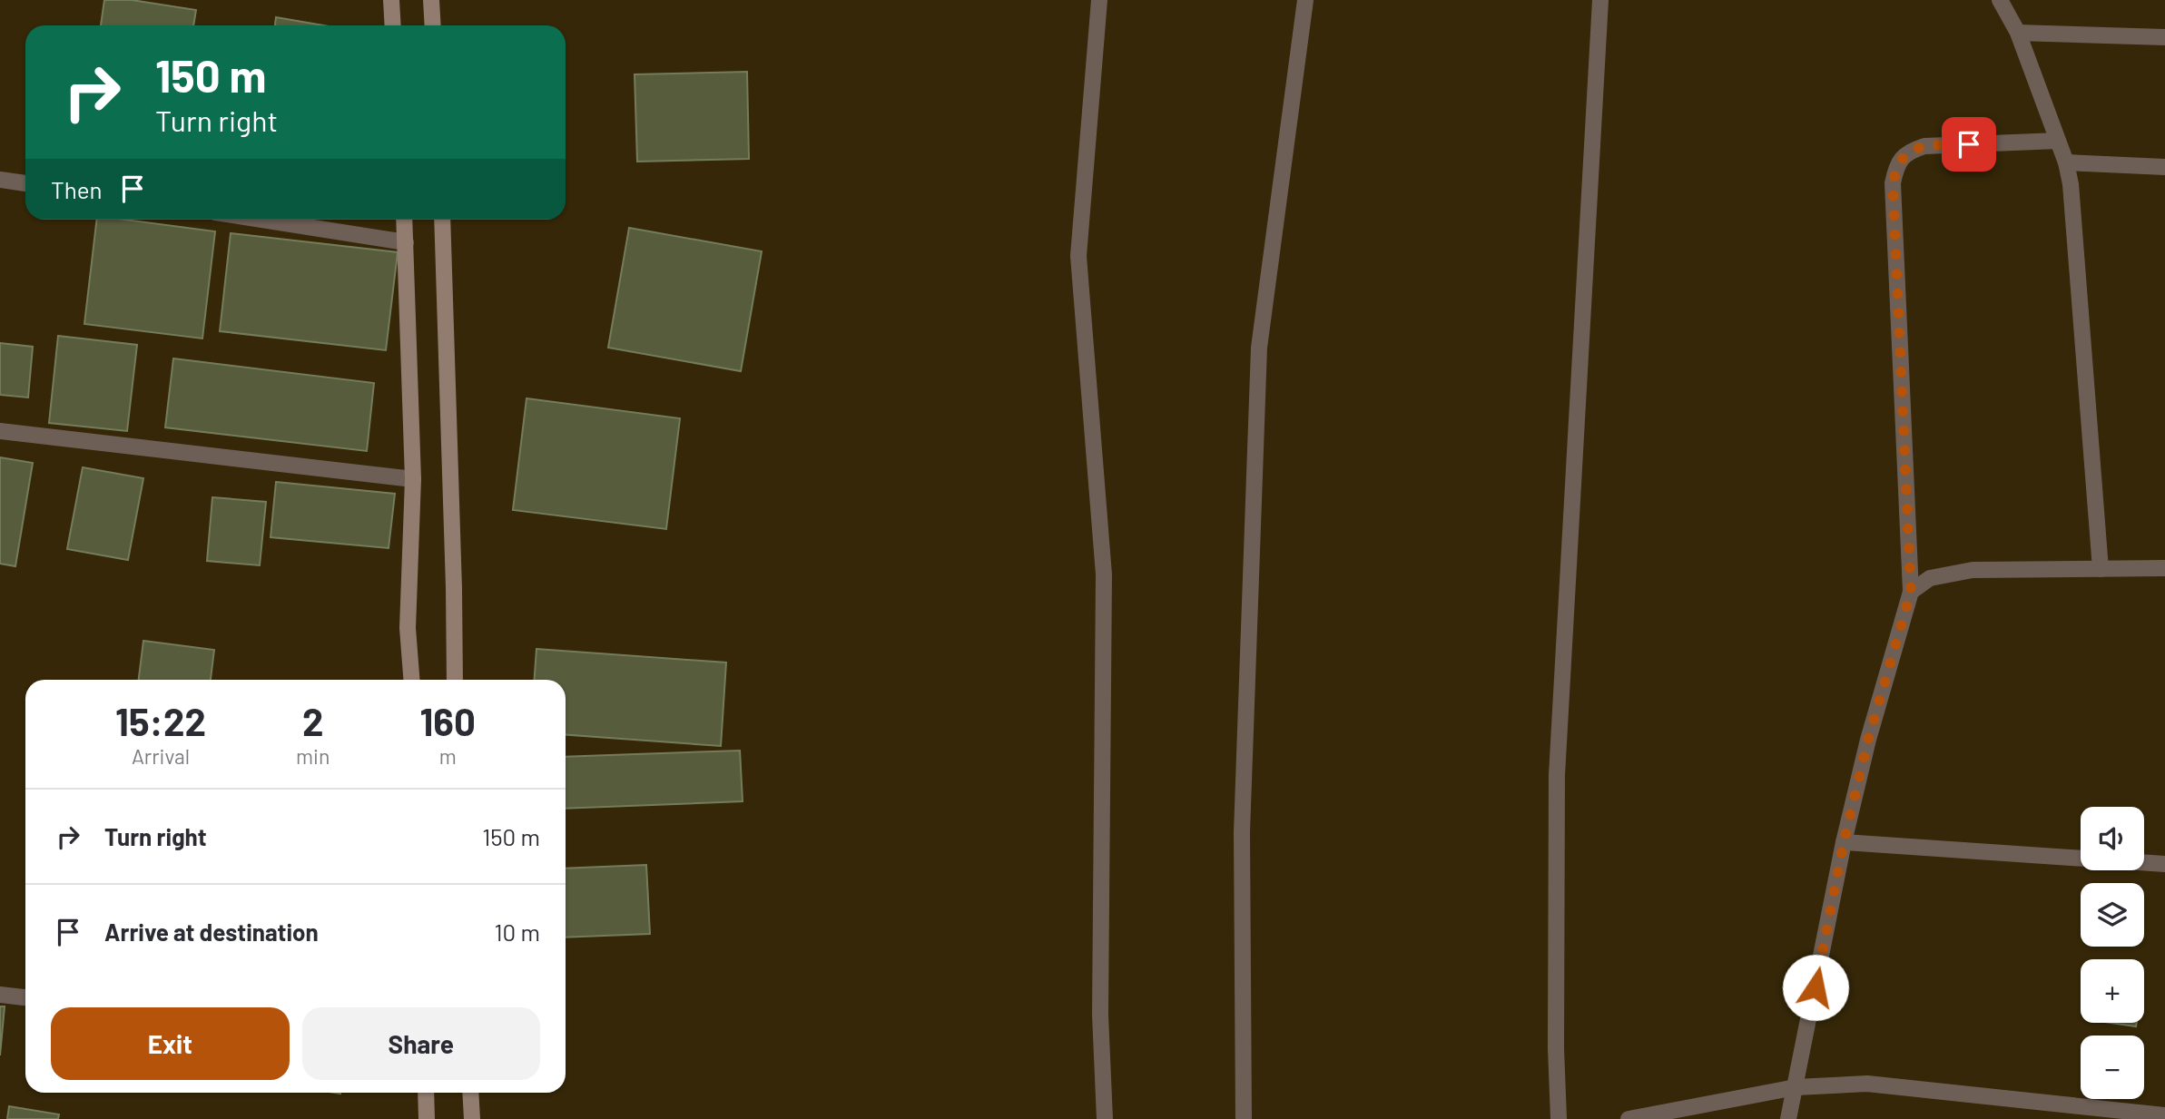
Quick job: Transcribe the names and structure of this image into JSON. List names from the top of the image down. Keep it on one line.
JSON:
{"page":{"turn":["150 m","Turn right"],"then":"Then","eta":["15:22","Arrival","2","min","160","m"],"list":[{"name":"Turn right","value":"150 m"},{"name":"Arrive at destination","value":"10 m"}],"map_buttons":["+","−"],"buttons":["Exit","Share"]}}
